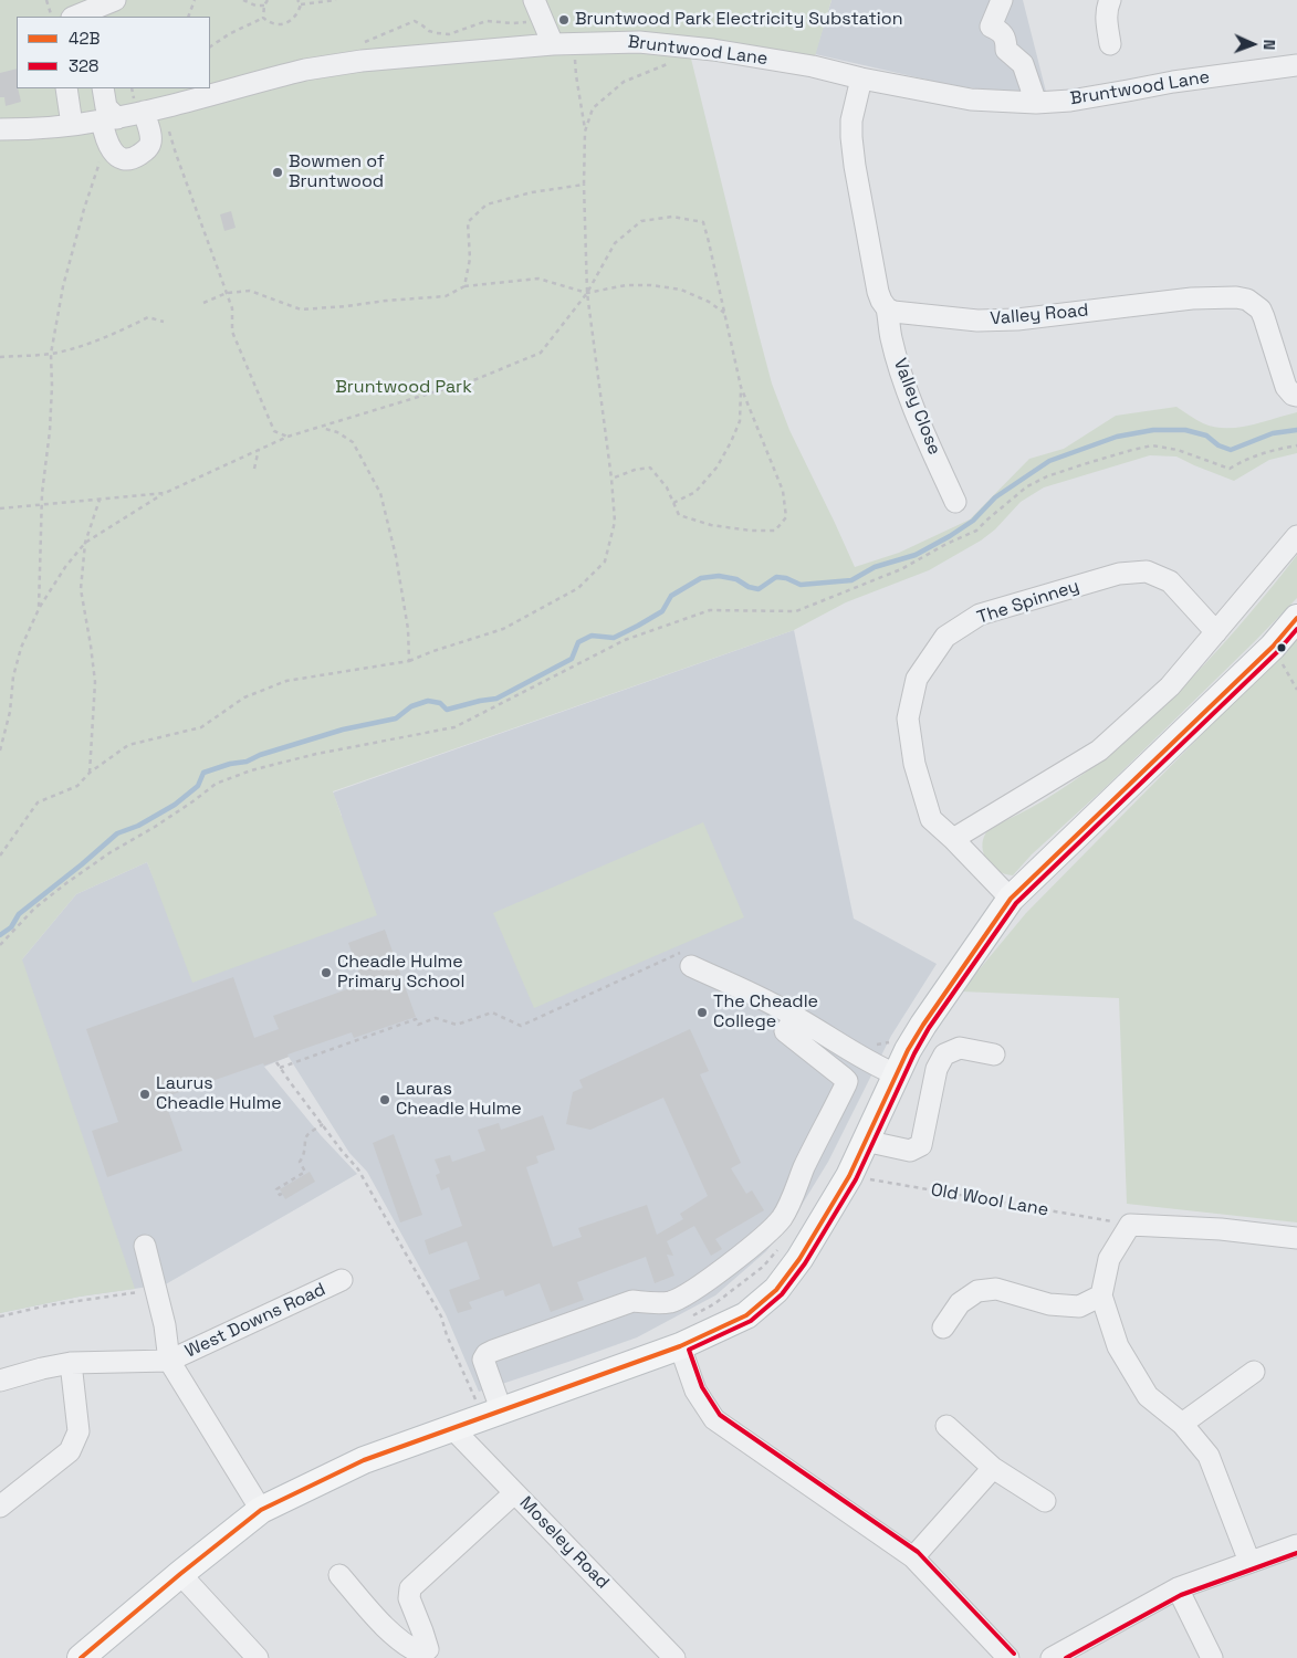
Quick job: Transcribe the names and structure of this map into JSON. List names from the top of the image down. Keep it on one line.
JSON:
{"streets":{"street":["Bruntwood Lane","Valley Road","Valley Close","The Spinney","West Downs Road","Moseley Road"],"path":["Old Wool Lane"]},"crossings":[["Valley Road","Valley Close"]],"parks":["Bruntwood Park"],"places":["Bruntwood Park Electricity Substation","Bowmen of Bruntwood","Cheadle Hulme Primary School","The Cheadle College","Laurus Cheadle Hulme","Lauras Cheadle Hulme"],"lines":["transit line 42B","transit line 328"],"legend":["42B","328"],"north":"right"}
